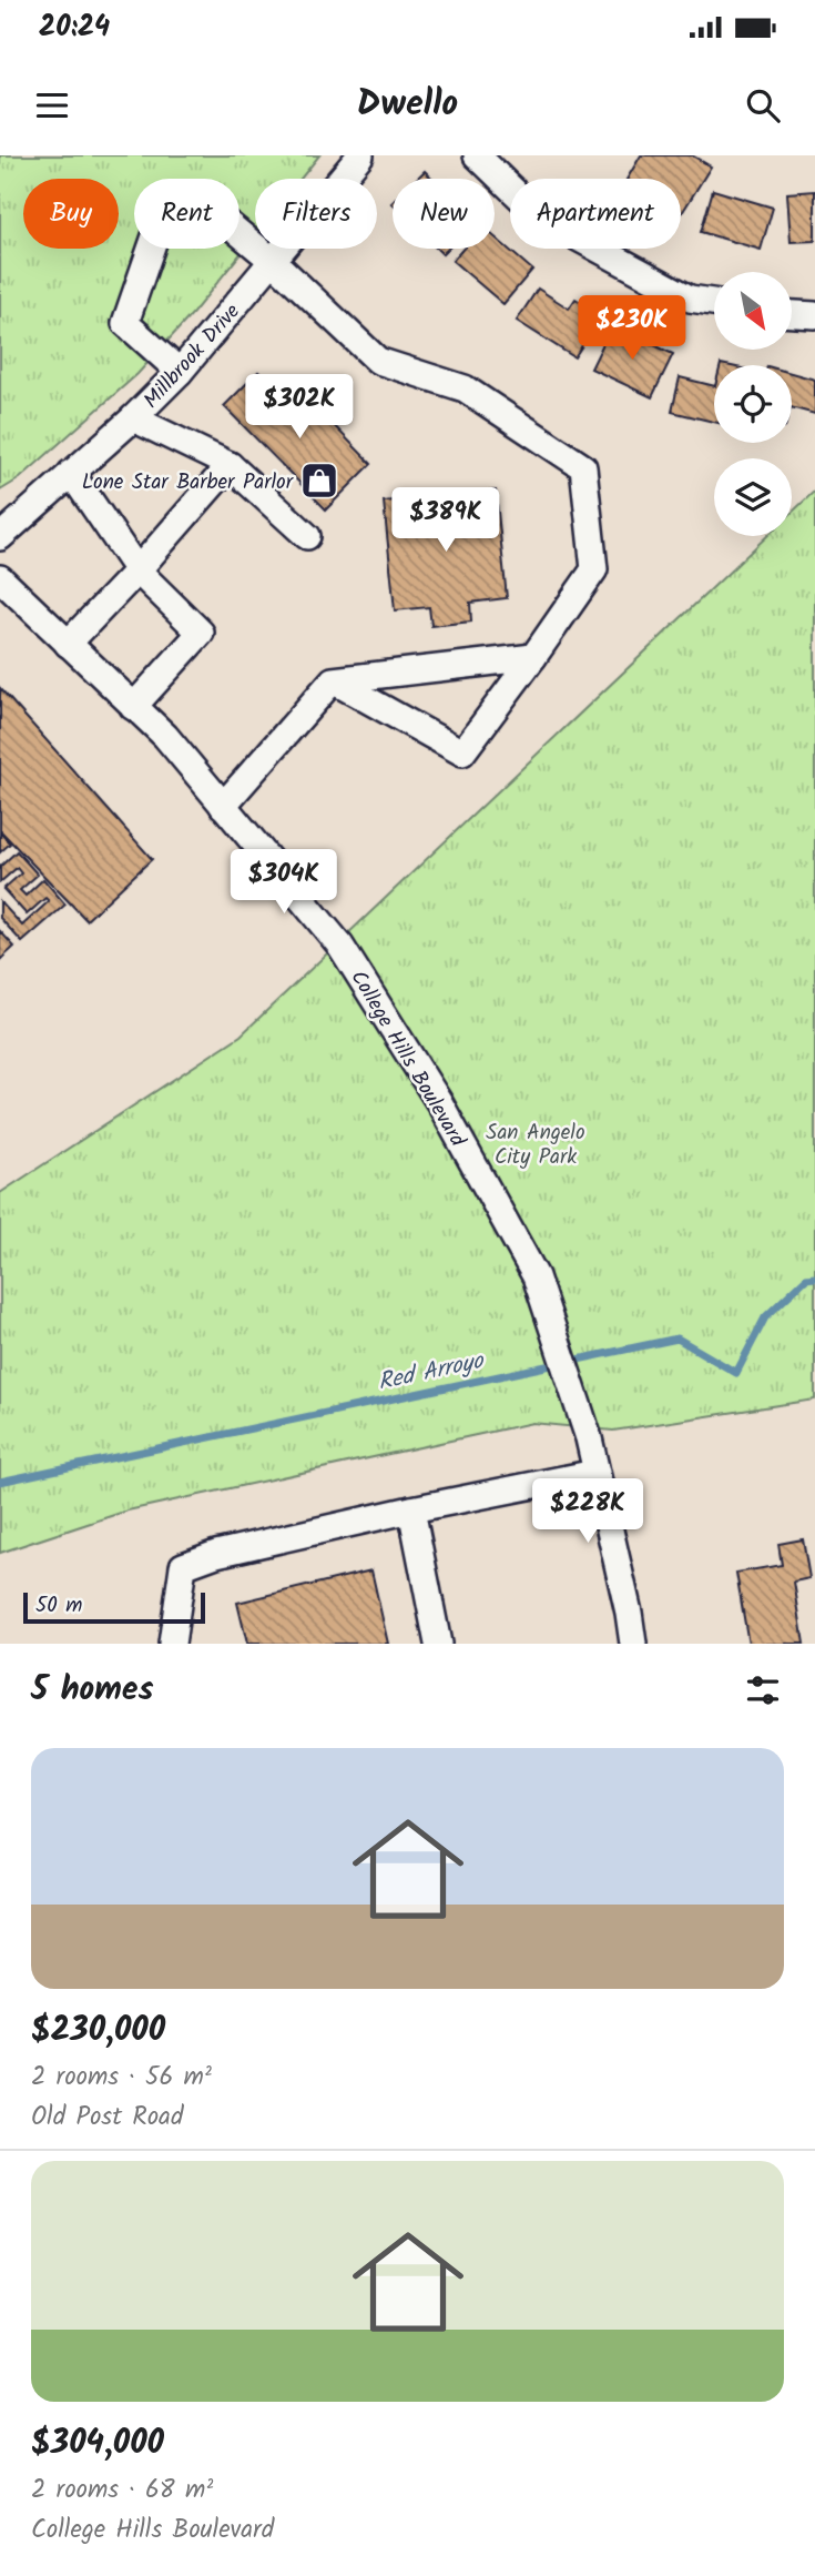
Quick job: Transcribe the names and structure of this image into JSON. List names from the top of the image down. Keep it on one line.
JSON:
{"streets":{"street":["Millbrook Drive","College Hills Boulevard"]},"water":["Red Arroyo"],"parks":["San Angelo City Park"],"places":{"shop":["Lone Star Barber Parlor"]},"scale_bar":"50 m","north":"bottom right","page":{"status":"20:24","header":"Dwello","chip":["Buy","Rent","Filters","New","Apartment"],"price":["$230K","$302K","$389K","$304K","$228K"],"scale":"50 m","heading":"5 homes","list":[{"name":"$230,000","note":"2 rooms · 56 m² · Old Post Road"},{"name":"$304,000","note":"2 rooms · 68 m² · College Hills Boulevard"}]}}
